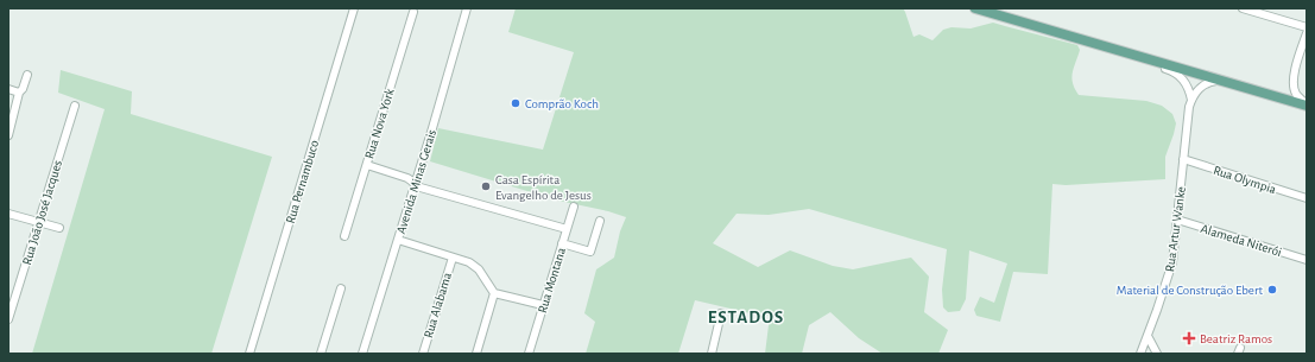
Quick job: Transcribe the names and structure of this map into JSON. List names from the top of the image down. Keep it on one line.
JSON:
{"streets":{"street":["Rua Nova York","Rua Olympia","Rua Pernambuco","Avenida Minas Gerais","Rua João José Jacques","Rua Artur Wanke","Alameda Niterói","Rua Montana","Rua Alabama"]},"crossings":[["Rua Olympia","Rua Artur Wanke"],["Rua Artur Wanke","Alameda Niterói"]],"districts":["ESTADOS"],"places":{"other":["Comprão Koch","Casa Espírita Evangelho de Jesus","Material de Construção Ebert"],"health":["Beatriz Ramos"]}}
